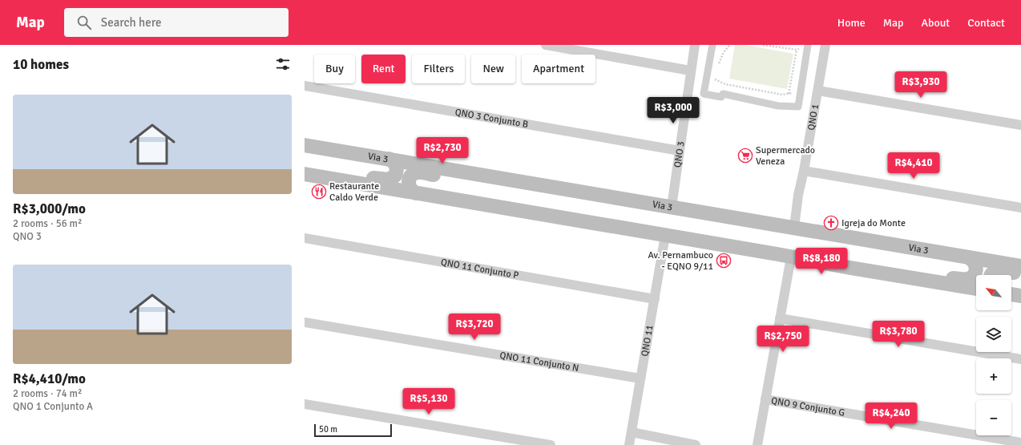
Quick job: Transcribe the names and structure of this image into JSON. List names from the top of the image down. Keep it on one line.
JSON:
{"streets":{"main road":["Via 3"],"street":["QNO 3 Conjunto B","QNO 1","QNO 3","QNO 11 Conjunto P","QNO 11","QNO 11 Conjunto N","QNO 9 Conjunto G"]},"crossings":[["QNO 3 Conjunto B","QNO 3"],["QNO 1","Via 3"],["QNO 3","Via 3"],["QNO 11 Conjunto P","QNO 11"],["QNO 11","QNO 11 Conjunto N"]],"places":{"supermarket":["Supermercado Veneza"],"restaurant":["Restaurante Caldo Verde"],"church":["Igreja do Monte"],"bus stop":["Av. Pernambuco - EQNO 9/11"]},"scale_bar":"50 m","north":"top left","page":{"header":"Map","search":"Search here","nav":["Home","Map","About","Contact"],"heading":"10 homes","chip":["Buy","Rent","Filters","New","Apartment"],"price":["R$3,930","R$3,000","R$2,730","R$4,410","R$8,180","R$3,720","R$3,780","R$2,750","R$5,130","R$4,240"],"list":[{"name":"R$3,000/mo","note":"2 rooms · 56 m² · QNO 3"},{"name":"R$4,410/mo","note":"2 rooms · 74 m² · QNO 1 Conjunto A"}],"map_buttons":["+","−"],"scale":"50 m"}}
